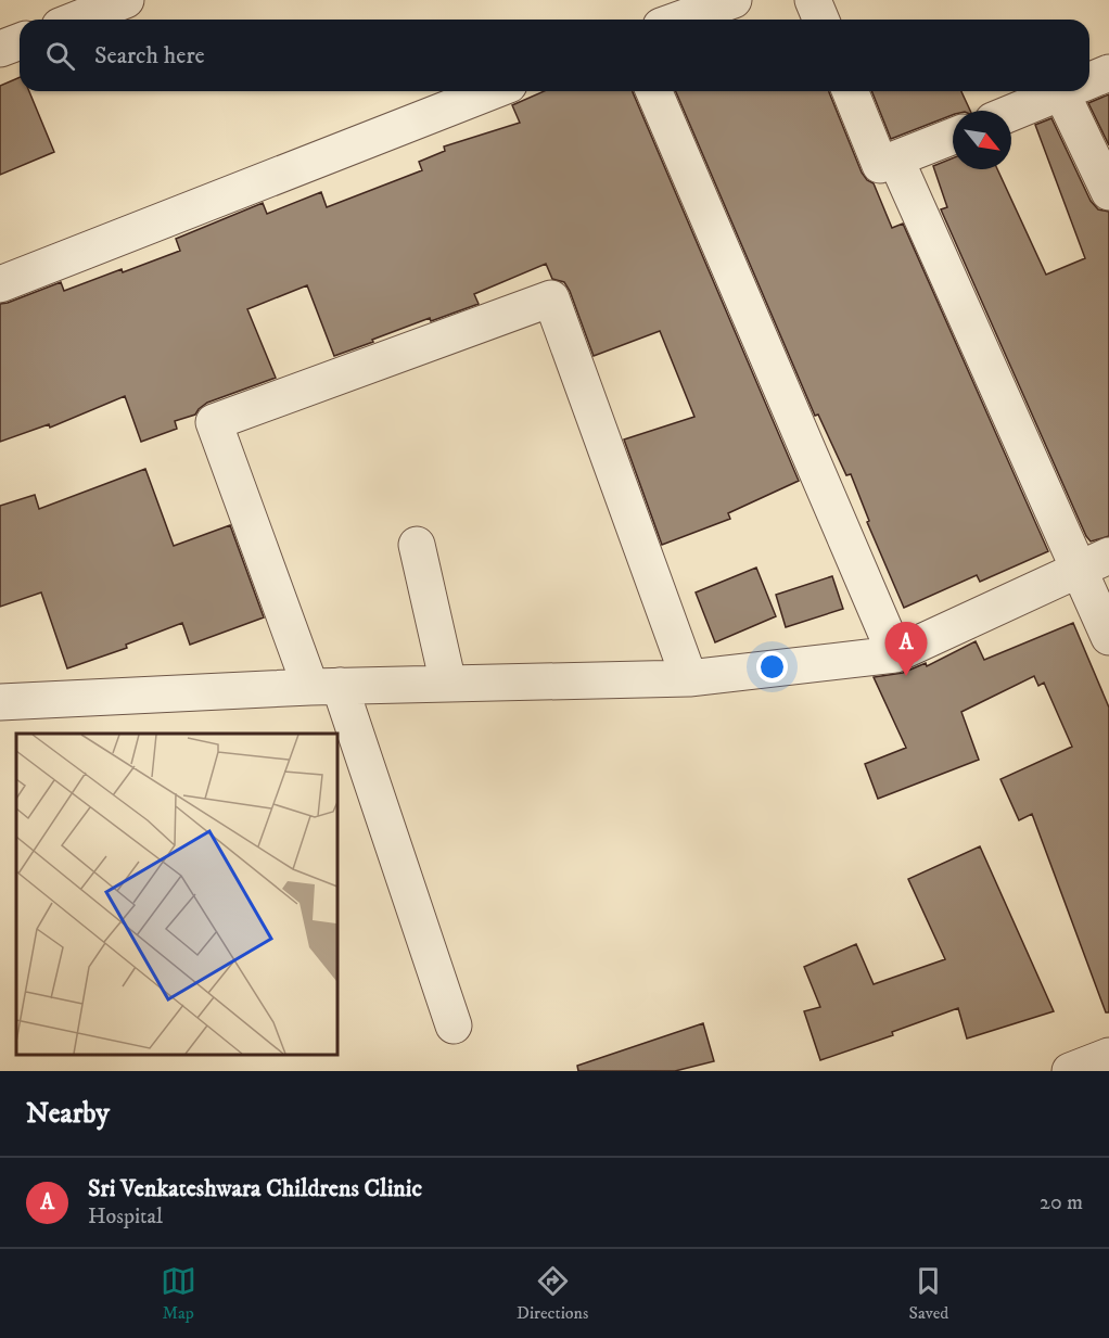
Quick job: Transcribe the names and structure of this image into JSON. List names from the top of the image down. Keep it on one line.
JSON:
{"north":"bottom right","page":{"search":"Search here","pins":"A","heading":"Nearby","list":[{"mark":"A","name":"Sri Venkateshwara Childrens Clinic","note":"Hospital","value":"20 m"}],"nav":["Map","Directions","Saved"]}}
